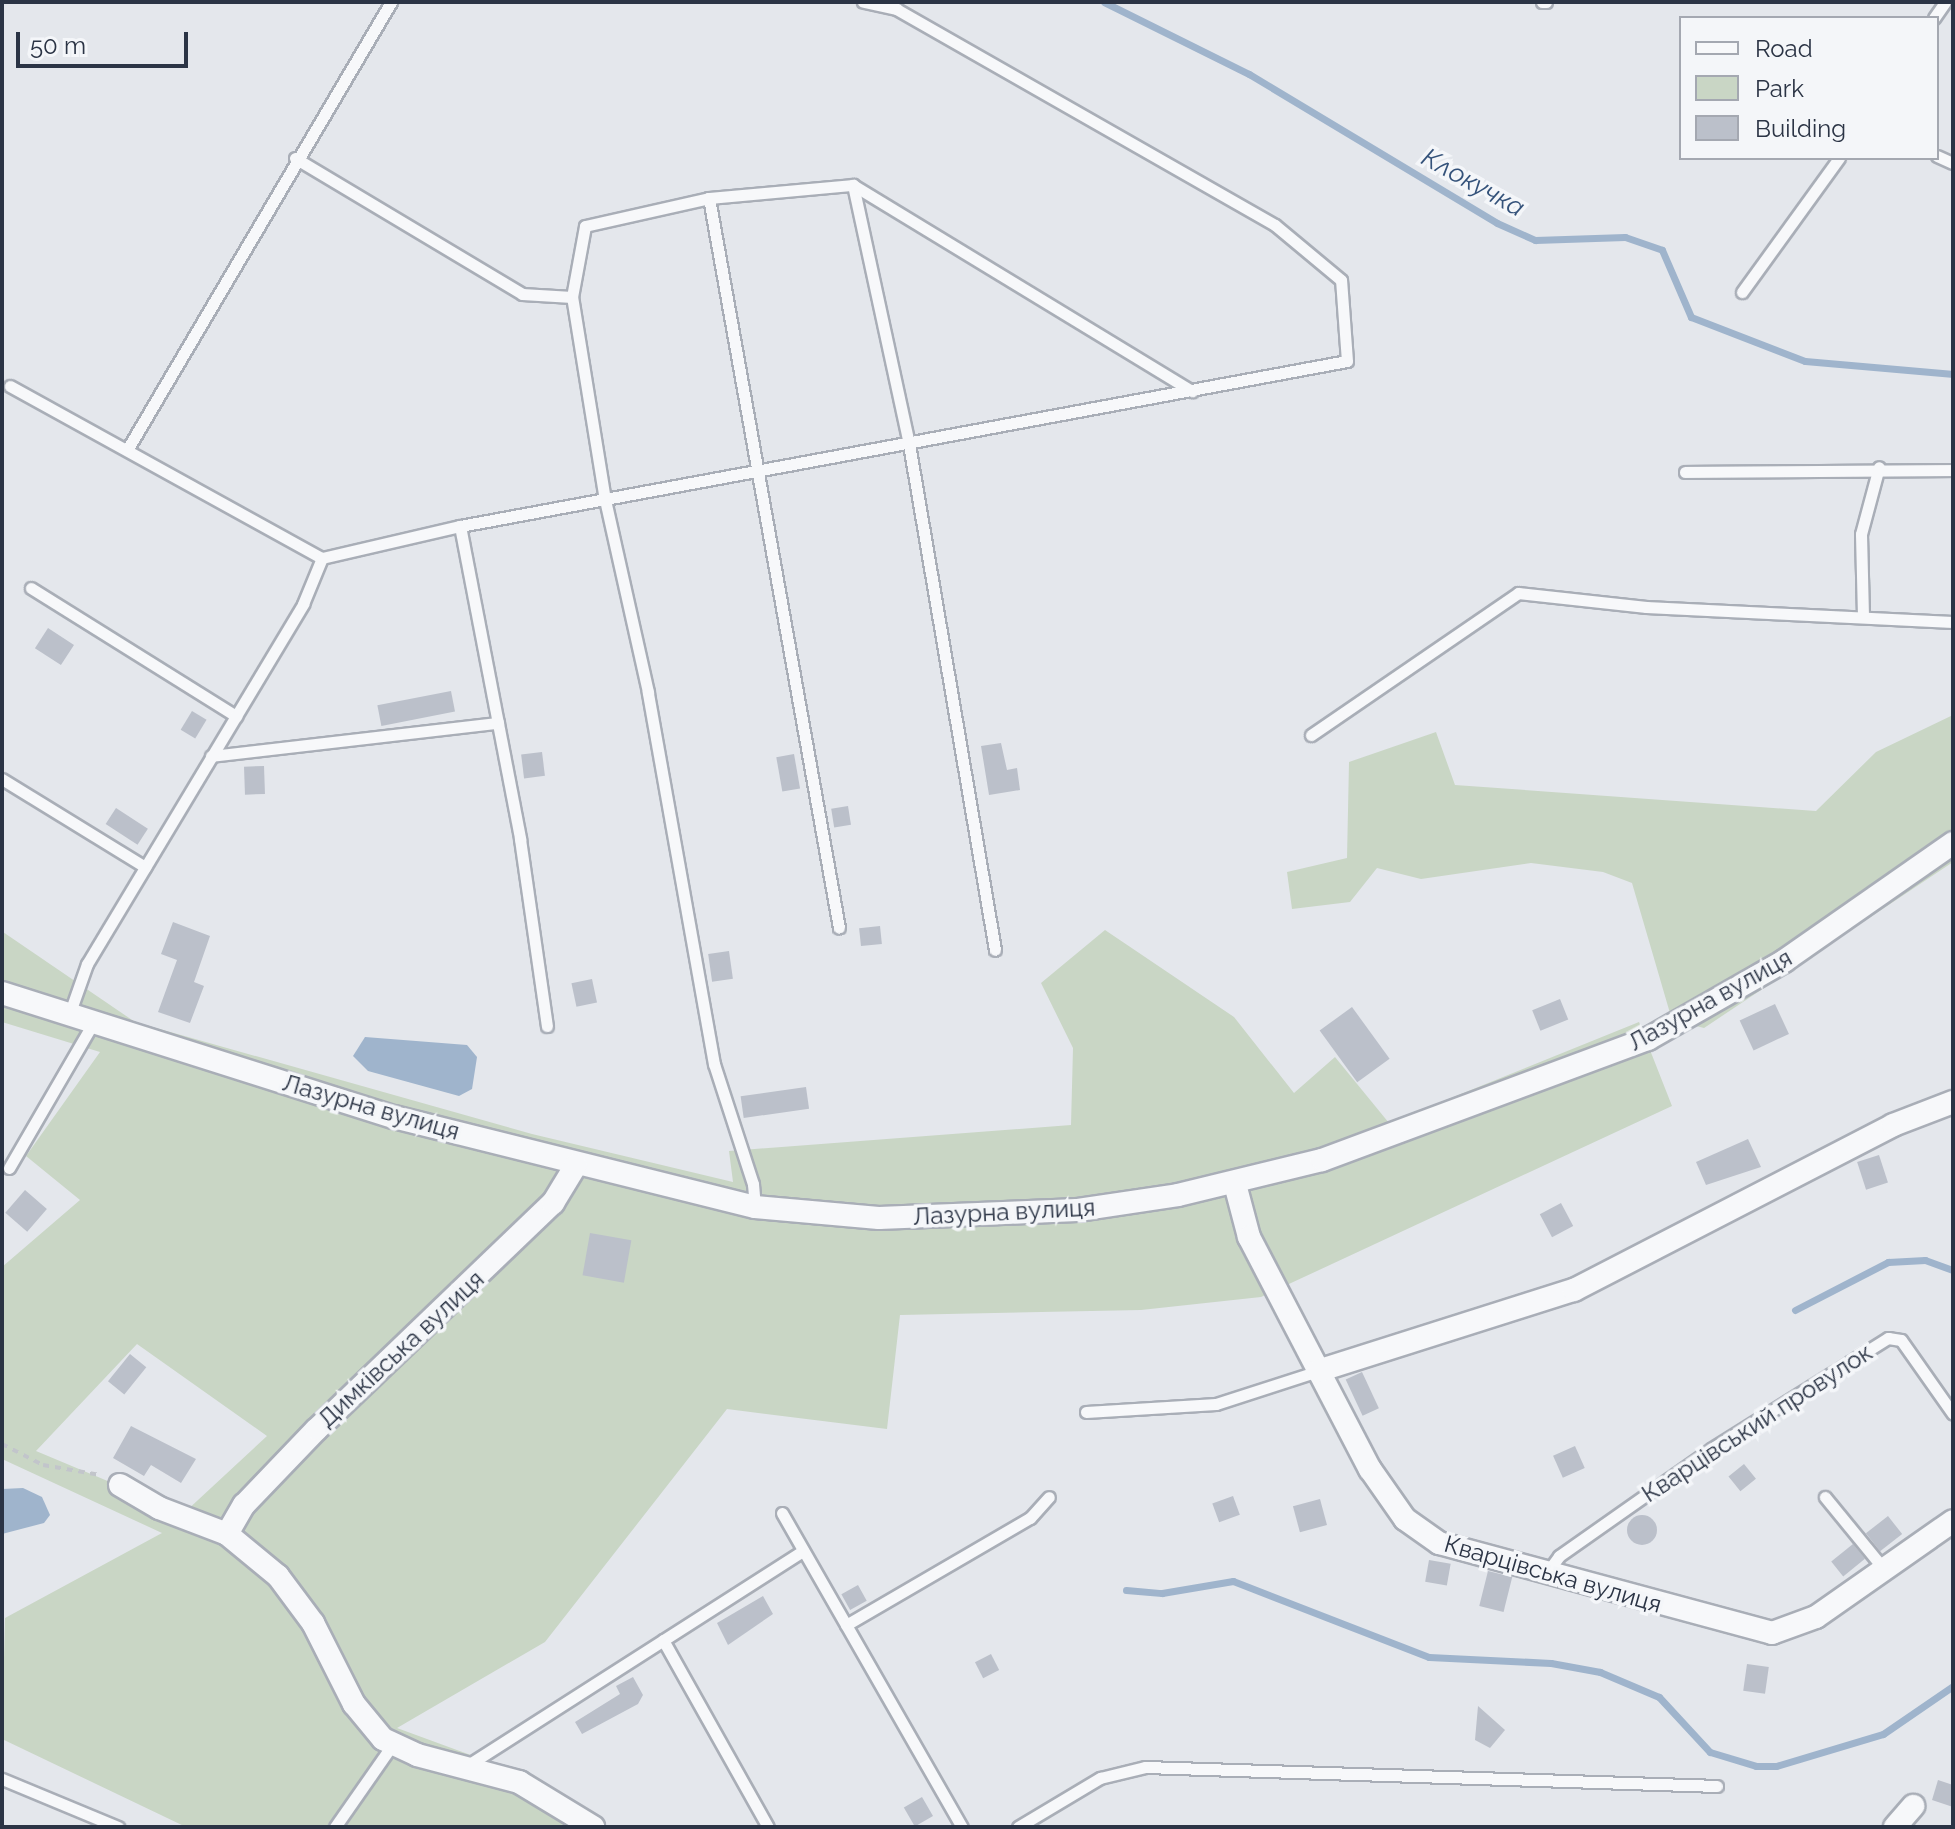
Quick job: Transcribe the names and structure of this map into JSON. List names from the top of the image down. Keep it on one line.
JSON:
{"streets":{"street":["Лазурна вулиця","Димківська вулиця","Кварцівська вулиця"],"lane":["Кварцівський провулок"]},"crossings":[["Лазурна вулиця","Димківська вулиця"],["Лазурна вулиця","Кварцівська вулиця"],["Кварцівський провулок","Кварцівська вулиця"]],"water":["Клокучка"],"legend":["Road","Park","Building"],"scale_bar":"50 m"}
